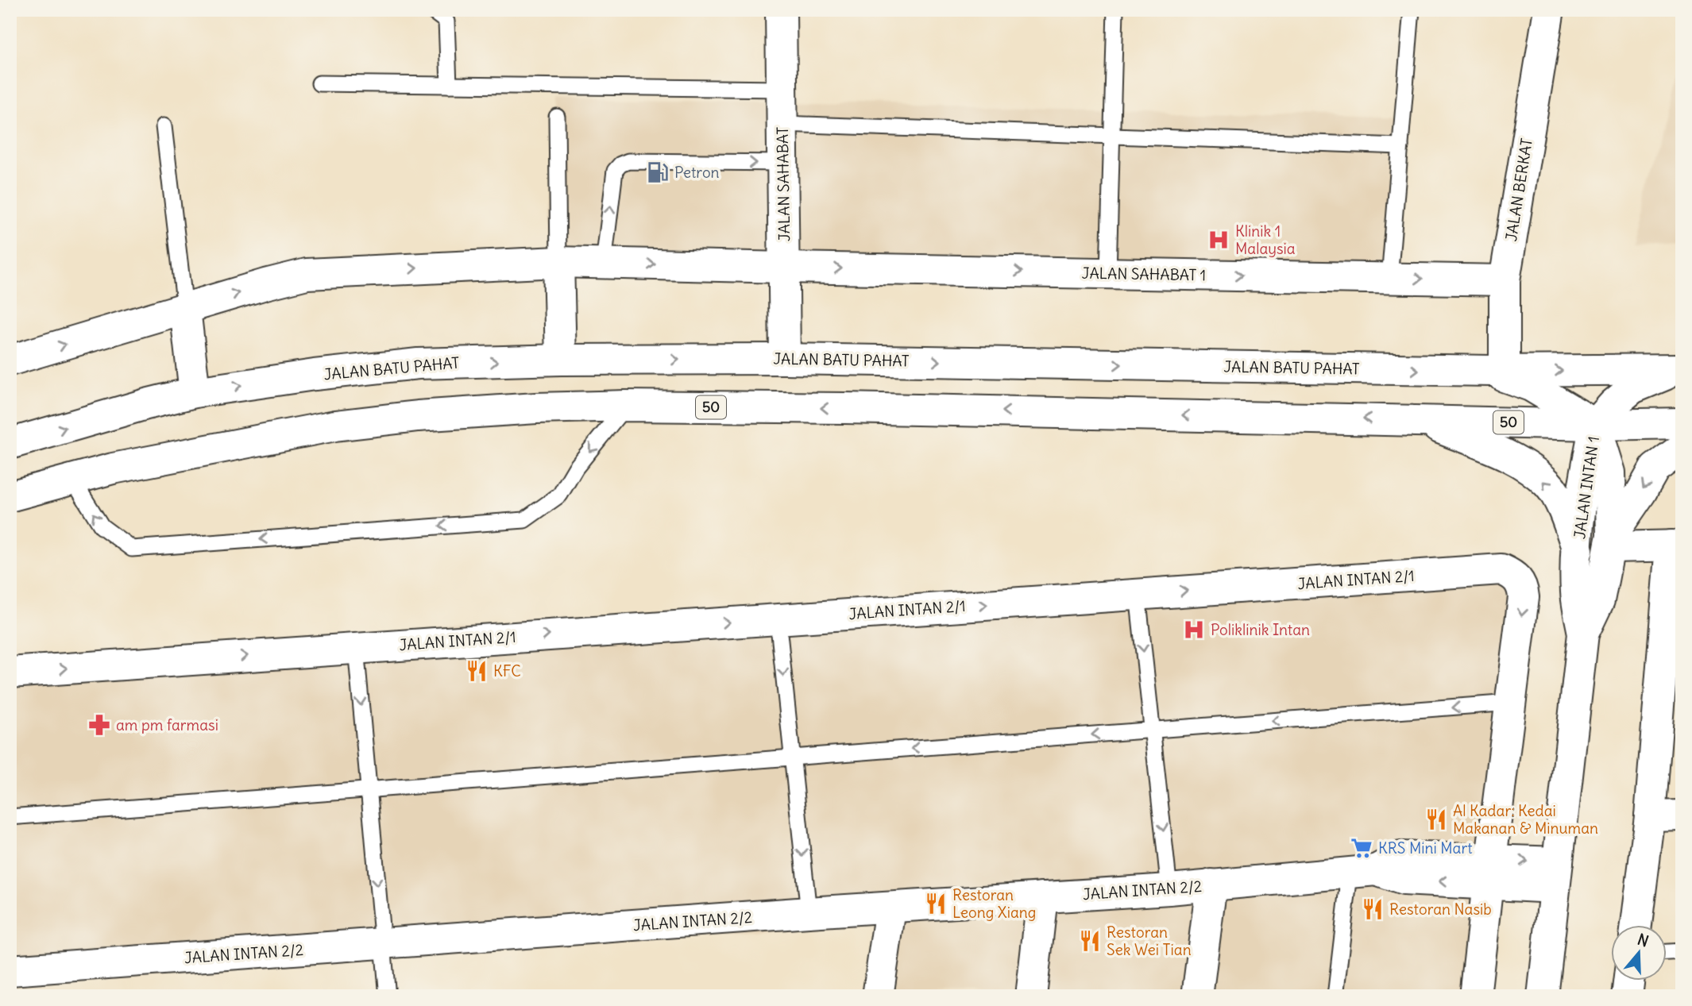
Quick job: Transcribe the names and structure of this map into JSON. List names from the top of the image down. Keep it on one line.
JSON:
{"streets":{"main road":["JALAN SAHABAT","JALAN BERKAT","JALAN SAHABAT 1","JALAN BATU PAHAT","50","JALAN INTAN 1","JALAN INTAN 2/1","JALAN INTAN 2/2"]},"crossings":[["JALAN SAHABAT","JALAN SAHABAT 1"],["JALAN SAHABAT","JALAN BATU PAHAT"],["JALAN BERKAT","JALAN SAHABAT 1"],["JALAN BERKAT","JALAN BATU PAHAT"],["50","JALAN INTAN 1"],["JALAN INTAN 1","JALAN INTAN 2/2"],["JALAN INTAN 2/1","JALAN INTAN 2/2"]],"places":{"fuel station":["Petron"],"hospital":["Klinik 1 Malaysia","Poliklinik Intan"],"restaurant":["KFC","Al Kadar: Kedai Makanan & Minuman","Restoran Leong Xiang","Restoran Nasib","Restoran Sek Wei Tian"],"pharmacy":["am pm farmasi"],"supermarket":["KRS Mini Mart"]},"north":"top"}
